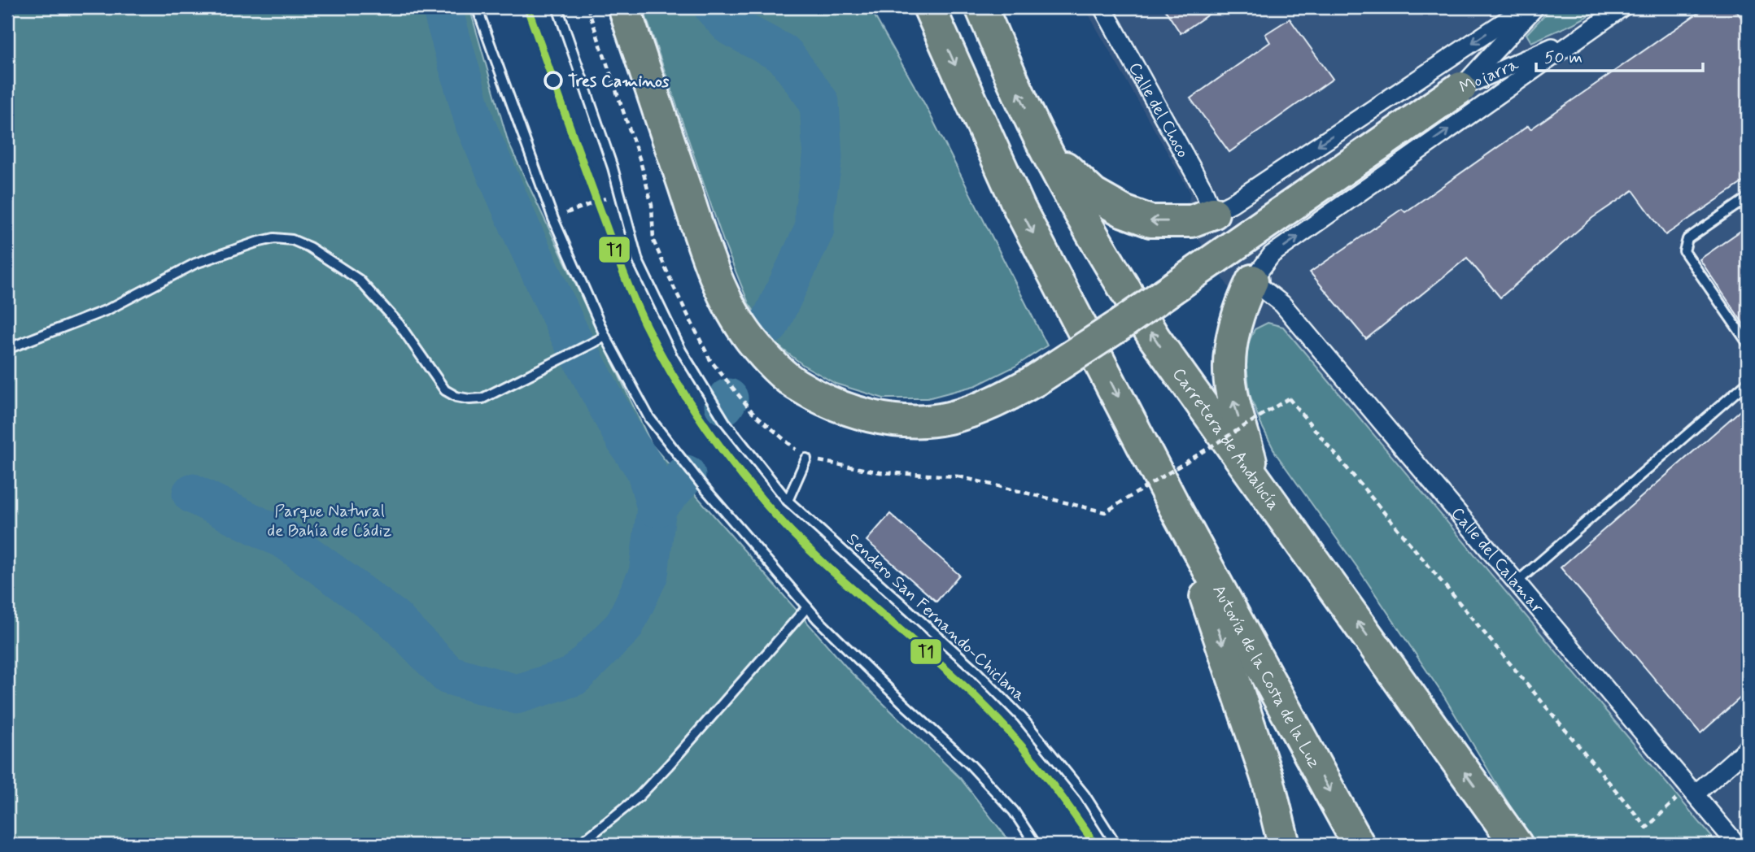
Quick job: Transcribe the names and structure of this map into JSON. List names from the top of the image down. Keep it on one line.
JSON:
{"streets":{"highway":["Carretera de Andalucía","Autovía de la Costa de la Luz"],"street":["Mojarra","Calle del Choco","Calle del Calamar"],"lane":["Sendero San Fernando-Chiclana"]},"parks":["Parque Natural de Bahía de Cádiz"],"places":["Tres Caminos"],"lines":["transit line T1"],"scale_bar":"50 m"}
